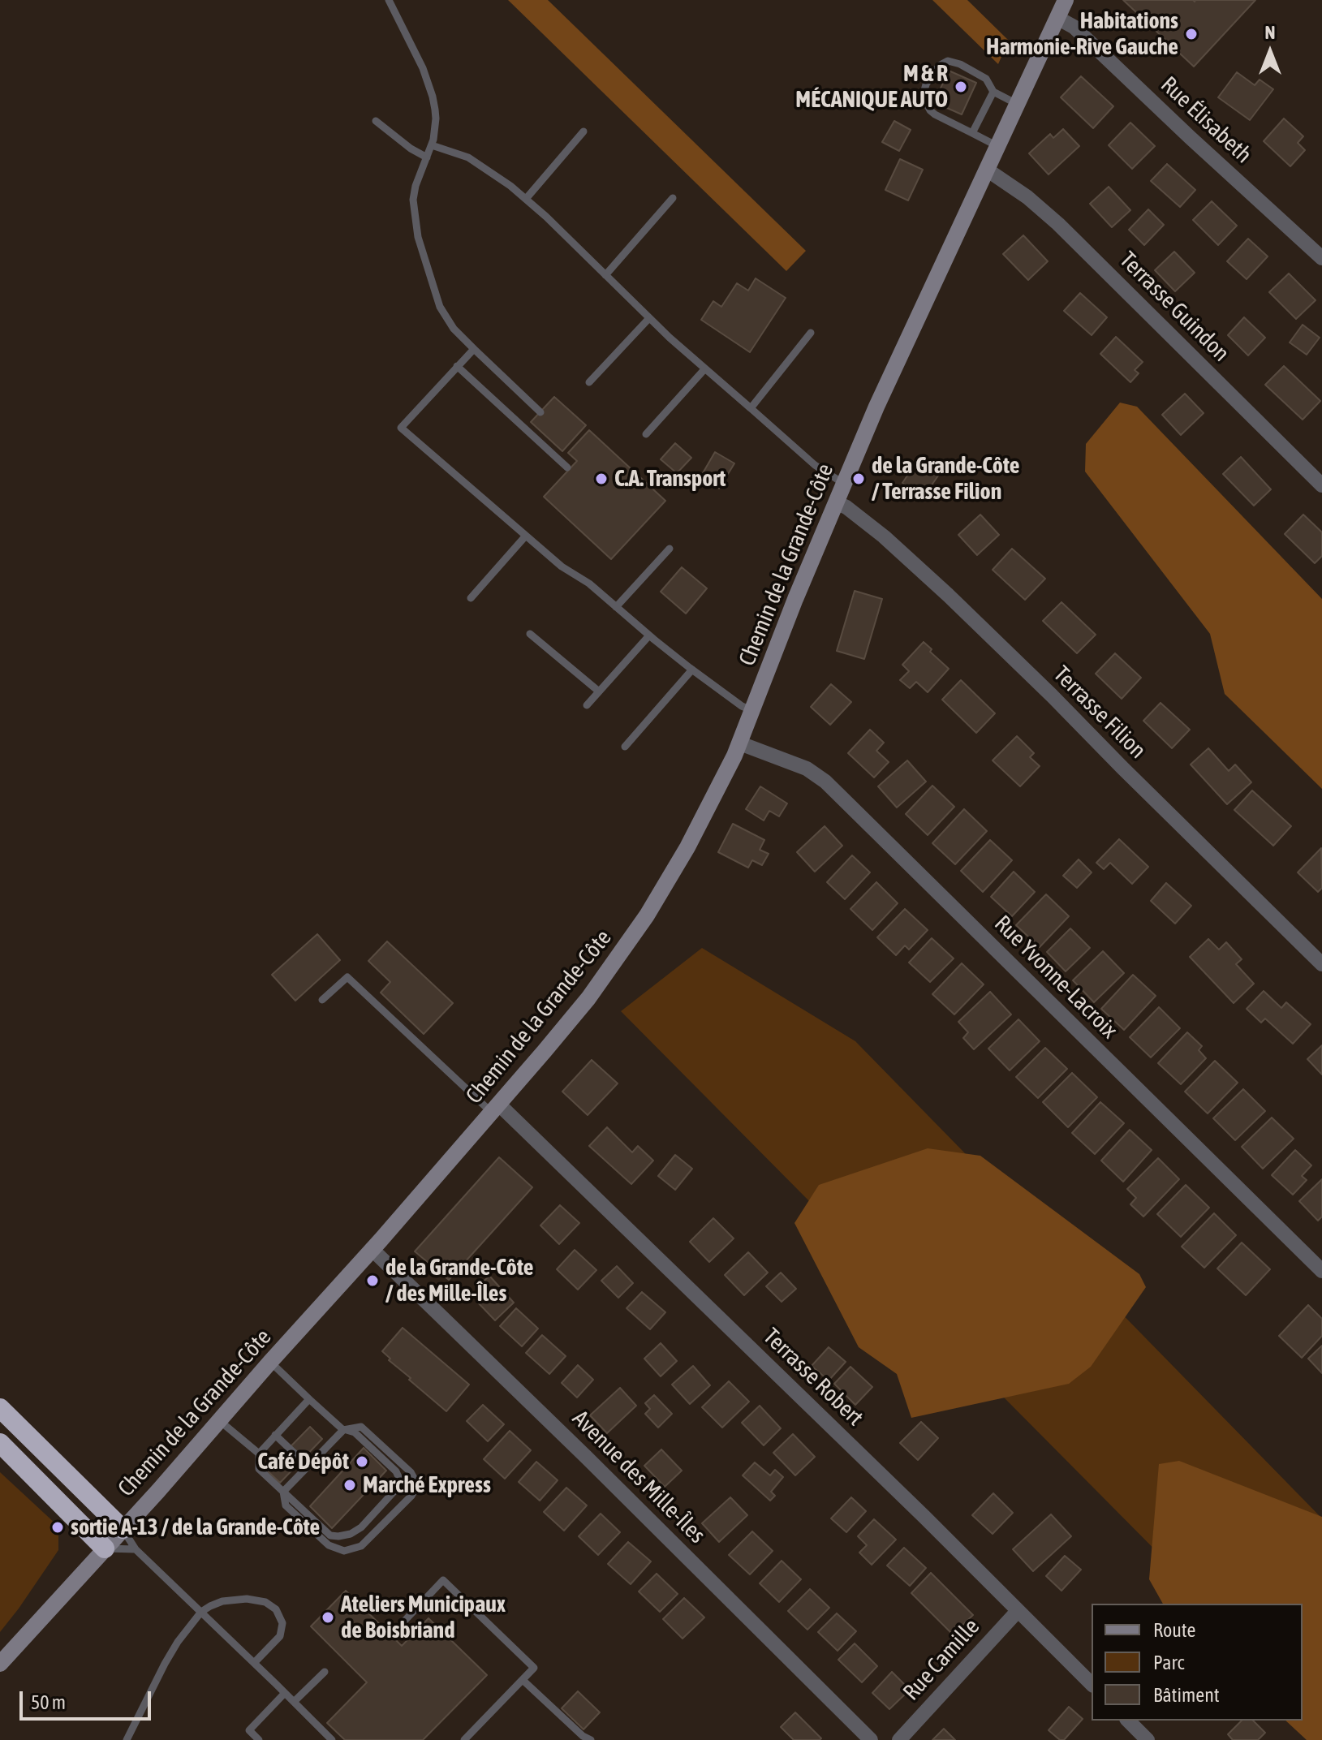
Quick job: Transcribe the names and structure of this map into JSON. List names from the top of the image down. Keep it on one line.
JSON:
{"streets":{"main road":["Chemin de la Grande-Côte"],"street":["Rue Élisabeth","Terrasse Guindon","Terrasse Filion","Rue Yvonne-Lacroix","Terrasse Robert","Avenue des Mille-Îles","Rue Camille"]},"crossings":[["Rue Élisabeth","Chemin de la Grande-Côte"],["Terrasse Guindon","Chemin de la Grande-Côte"],["Chemin de la Grande-Côte","Terrasse Filion"],["Chemin de la Grande-Côte","Rue Yvonne-Lacroix"],["Chemin de la Grande-Côte","Terrasse Robert"],["Chemin de la Grande-Côte","Avenue des Mille-Îles"],["Terrasse Robert","Rue Camille"]],"places":["Habitations Harmonie-Rive Gauche","M & R MÉCANIQUE AUTO","C.A. Transport","de la Grande-Côte / Terrasse Filion","de la Grande-Côte / des Mille-Îles","Café Dépôt","Marché Express","sortie A-13 / de la Grande-Côte","Ateliers Municipaux de Boisbriand"],"legend":["Route","Parc","Bâtiment"],"scale_bar":"50 m","north":"top"}
